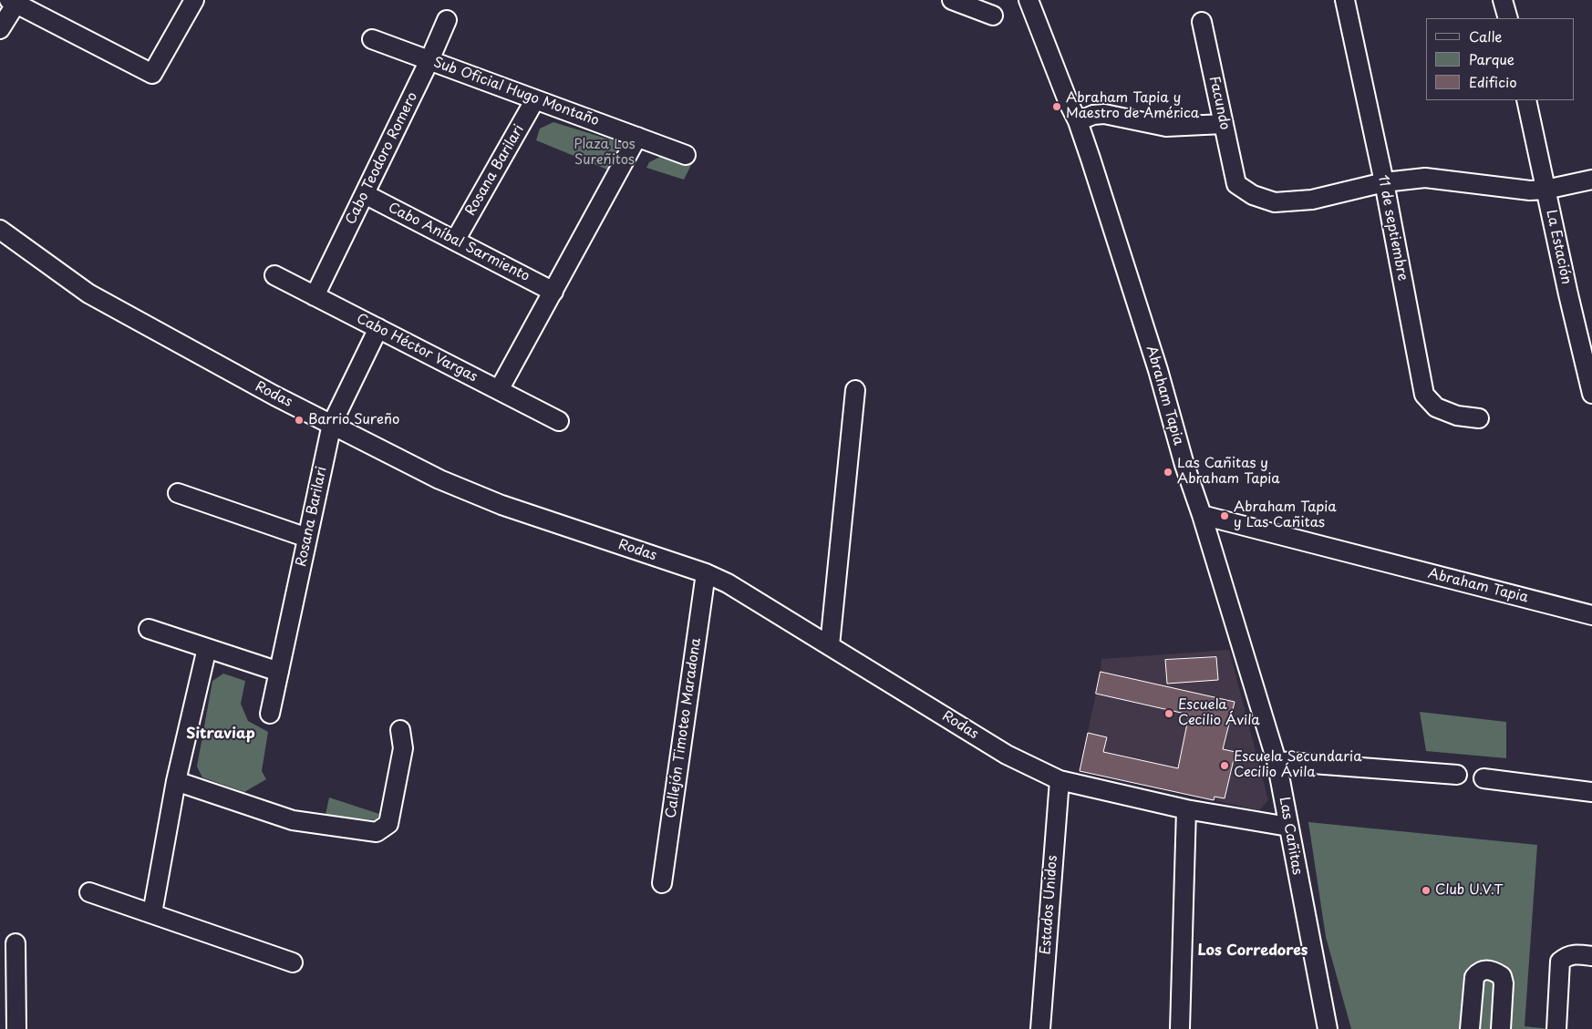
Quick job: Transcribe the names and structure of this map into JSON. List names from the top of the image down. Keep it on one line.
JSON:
{"streets":{"street":["Sub Oficial Hugo Montaño","Facundo","Cabo Teodoro Romero","Rosana Barilari","11 de septiembre","Cabo Aníbal Sarmiento","La Estación","Cabo Héctor Vargas","Rodas","Abraham Tapia","Callejón Timoteo Maradona","Las Cañitas","Estados Unidos"]},"crossings":[["Sub Oficial Hugo Montaño","Cabo Teodoro Romero"],["Sub Oficial Hugo Montaño","Rosana Barilari"],["Facundo","11 de septiembre"],["Cabo Teodoro Romero","Cabo Aníbal Sarmiento"],["Cabo Teodoro Romero","Cabo Héctor Vargas"],["Rosana Barilari","Cabo Aníbal Sarmiento"],["Rosana Barilari","Cabo Héctor Vargas"],["Rosana Barilari","Rodas"],["Rodas","Callejón Timoteo Maradona"],["Rodas","Las Cañitas"],["Rodas","Estados Unidos"],["Abraham Tapia","Las Cañitas"]],"districts":["Sitraviap","Los Corredores"],"parks":["Plaza Los Sureñitos"],"places":["Abraham Tapia y Maestro de América","Barrio Sureño","Las Cañitas y Abraham Tapia","Abraham Tapia y Las Cañitas","Escuela Cecilio Ávila","Escuela Secundaria Cecilio Ávila","Club U.V.T"],"legend":["Calle","Parque","Edificio"]}
